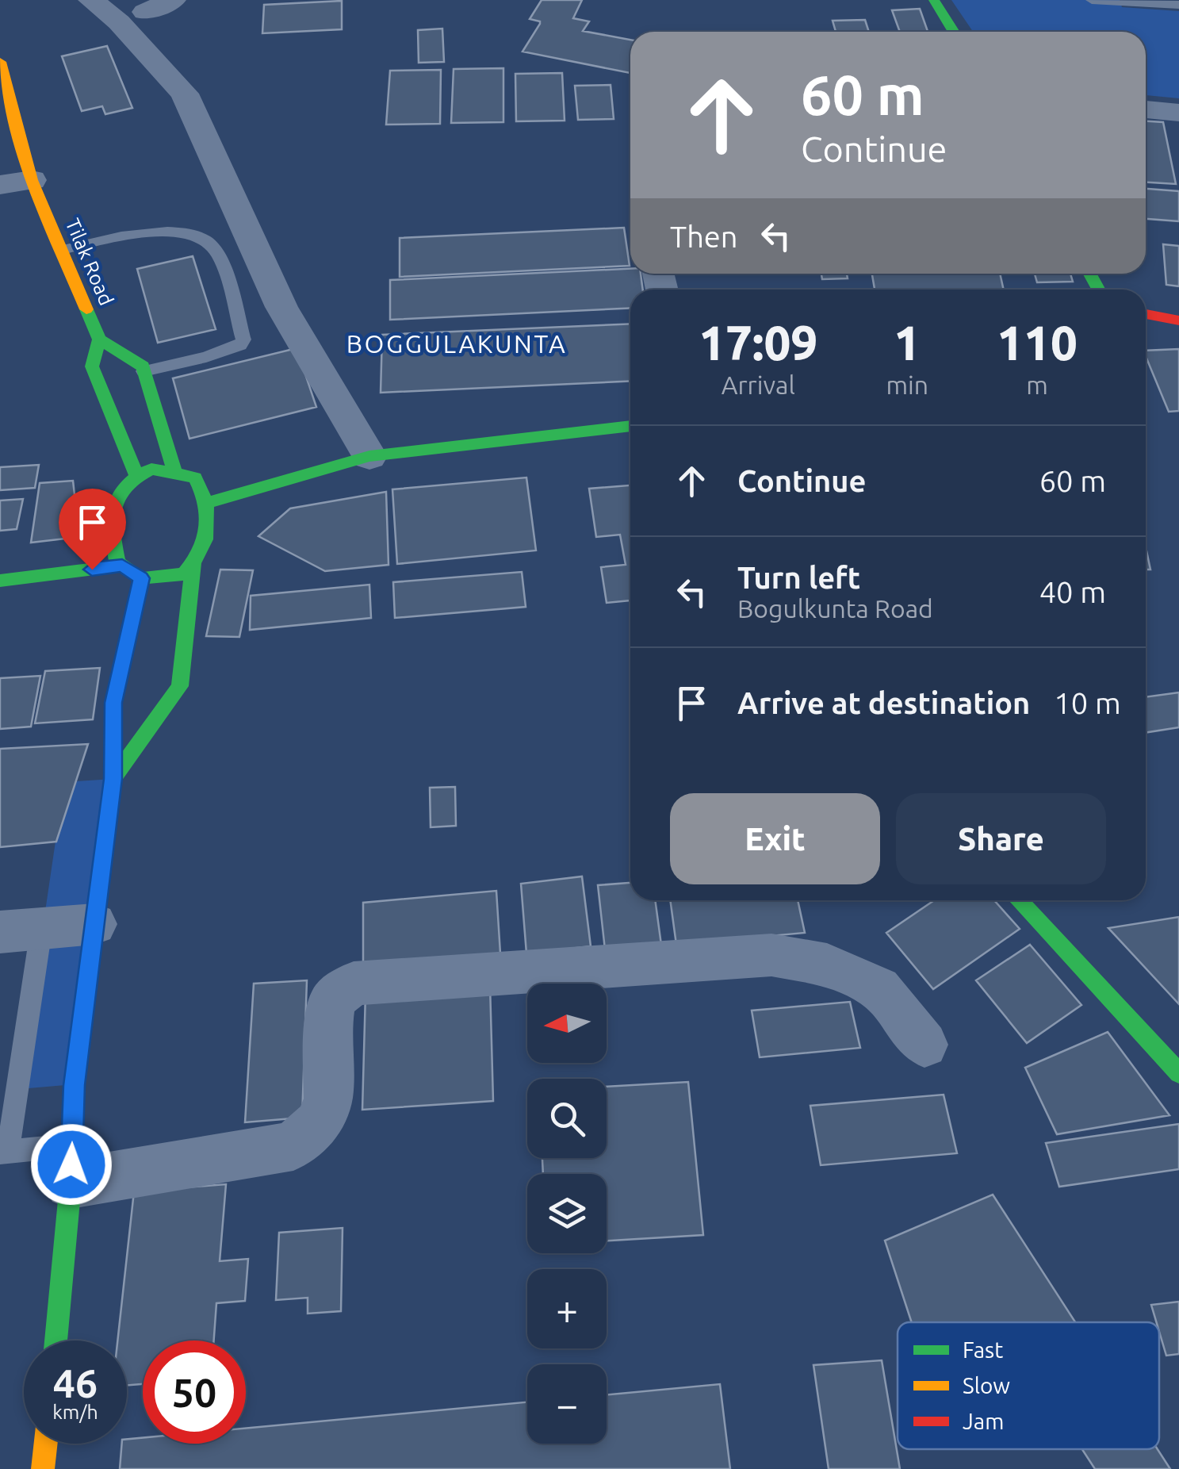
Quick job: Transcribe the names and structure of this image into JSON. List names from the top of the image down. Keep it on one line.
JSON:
{"streets":{"main road":["Tilak Road"]},"districts":["BOGGULAKUNTA"],"legend":["Fast","Slow","Jam"],"north":"left","page":{"turn":["60 m","Continue"],"then":"Then","eta":["17:09","Arrival","1","min","110","m"],"list":[{"name":"Continue","value":"60 m"},{"name":"Turn left","note":"Bogulkunta Road","value":"40 m"},{"name":"Arrive at destination","value":"10 m"}],"buttons":["Exit","Share"],"map_buttons":["+","−"],"speed":"46 km/h","limit":"50"}}
